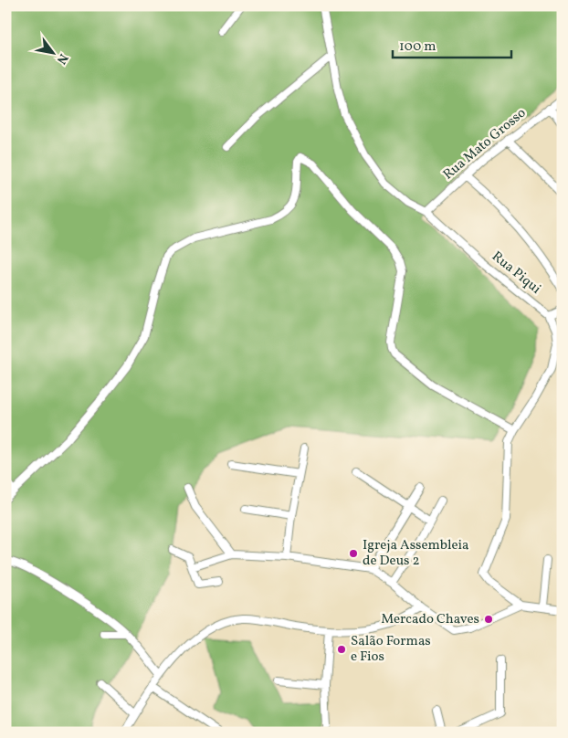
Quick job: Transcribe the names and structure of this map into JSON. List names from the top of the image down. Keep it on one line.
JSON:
{"streets":{"street":["Rua Mato Grosso","Rua Piqui"]},"crossings":[["Rua Mato Grosso","Rua Piqui"]],"places":["Igreja Assembleia de Deus 2","Mercado Chaves","Salão Formas e Fios"],"scale_bar":"100 m","north":"bottom right"}
